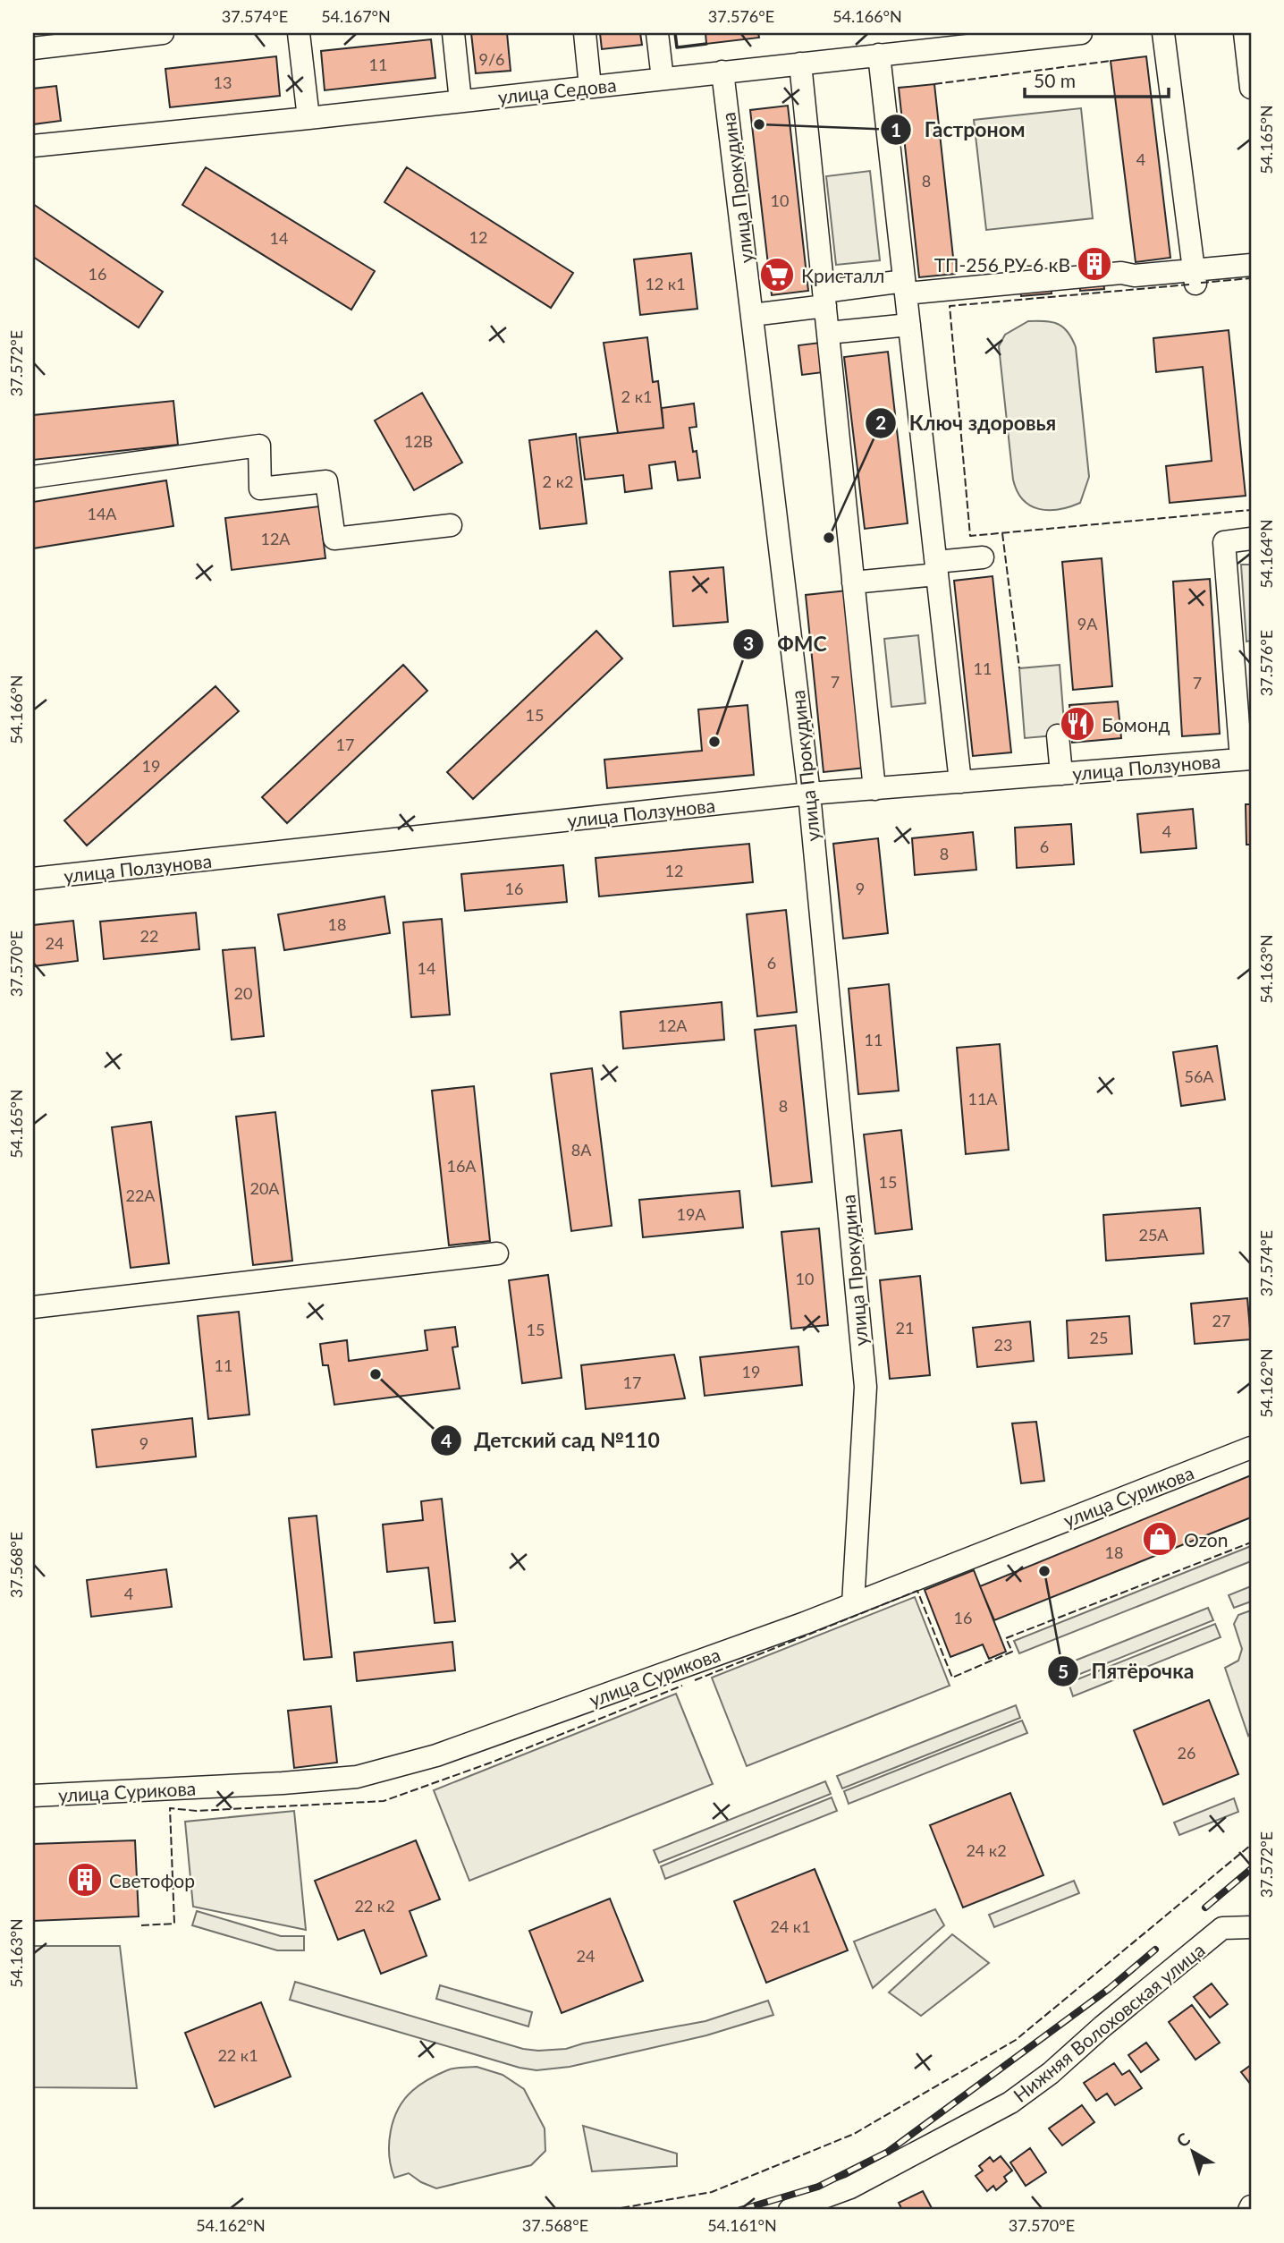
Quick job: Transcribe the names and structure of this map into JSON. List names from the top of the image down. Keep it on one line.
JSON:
{"streets":{"street":["улица Седова","улица Прокудина","улица Ползунова","улица Сурикова","Нижняя Волоховская улица"]},"crossings":[["улица Седова","улица Прокудина"],["улица Прокудина","улица Ползунова"],["улица Прокудина","улица Сурикова"]],"places":{"other":["Гастроном","Ключ здоровья","ФМС","Детский сад №110","Пятёрочка"],"building":["ТП-256 РУ-6 кВ","Светофор"],"supermarket":["Кристалл"],"restaurant":["Бомонд"],"shop":["Ozon"]},"house_numbers":["9/6","11","13","4","8","10","12","14","16","12 к1","2 к1","12В","2 к2","14А","12А","9А","11","7","7","15","17","19","4","6","8","12","16","9","18","22","24","6","14","20","12А","11","56А","11А","8","8А","16А","15","20А","22А","19А","25А","10","27","21","15","25","23","11","19","17","9","18","4","16","26","24 к2","22 к2","24 к1","24","22 к1"],"scale_bar":"50 m","north":"top left","coordinates":["37.574°E","54.167°N","37.576°E","54.166°N","54.165°N","37.572°E","54.164°N","37.570°E","54.163°N","54.162°N","37.568°E","54.161°N"]}
